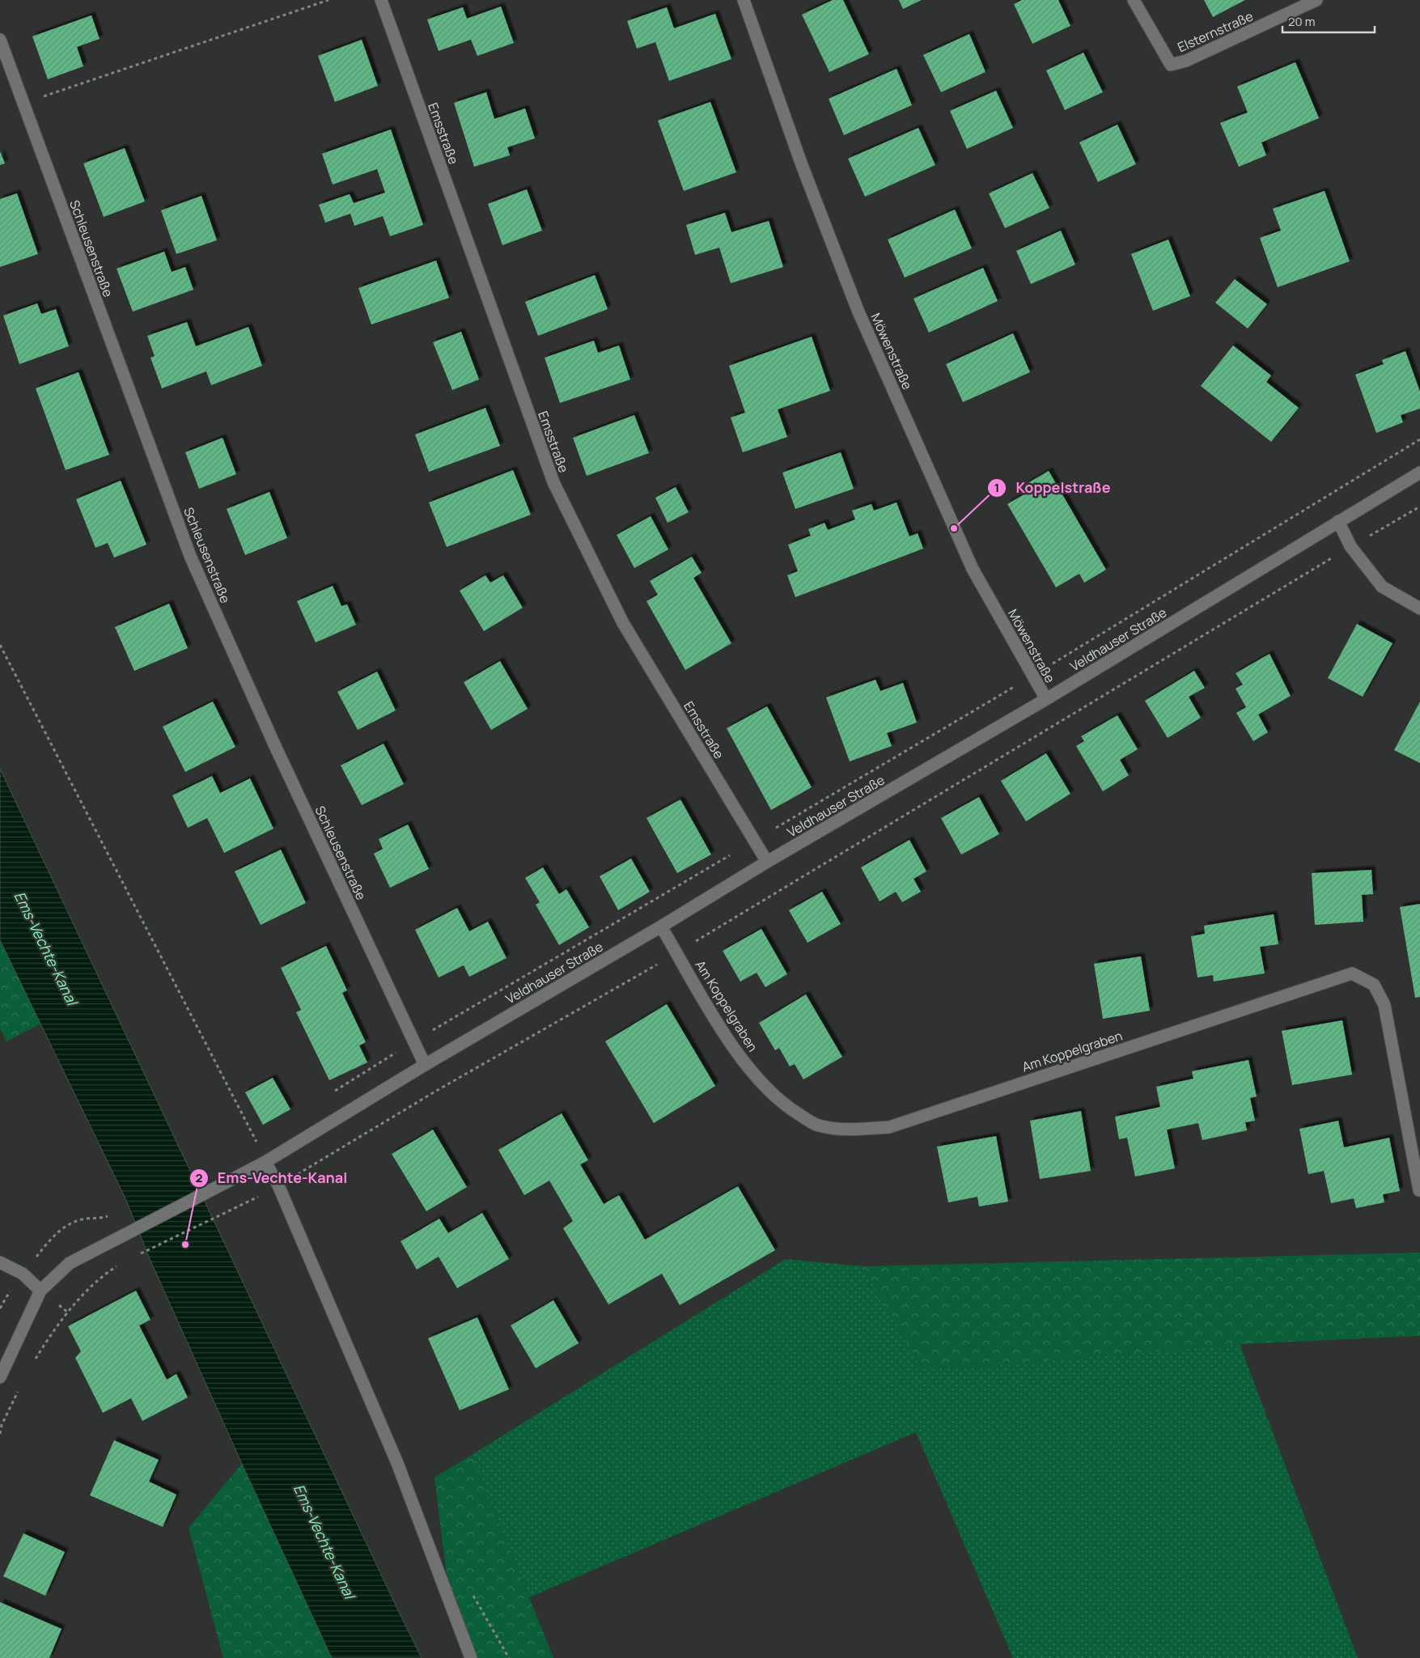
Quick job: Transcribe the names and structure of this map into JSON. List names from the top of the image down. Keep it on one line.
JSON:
{"streets":{"street":["Elsternstraße","Emsstraße","Schleusenstraße","Möwenstraße","Veldhauser Straße","Am Koppelgraben"]},"crossings":[["Emsstraße","Veldhauser Straße"],["Schleusenstraße","Veldhauser Straße"],["Möwenstraße","Veldhauser Straße"],["Veldhauser Straße","Am Koppelgraben"]],"water":["Ems-Vechte-Kanal"],"places":["Koppelstraße","Ems-Vechte-Kanal"],"scale_bar":"20 m"}
